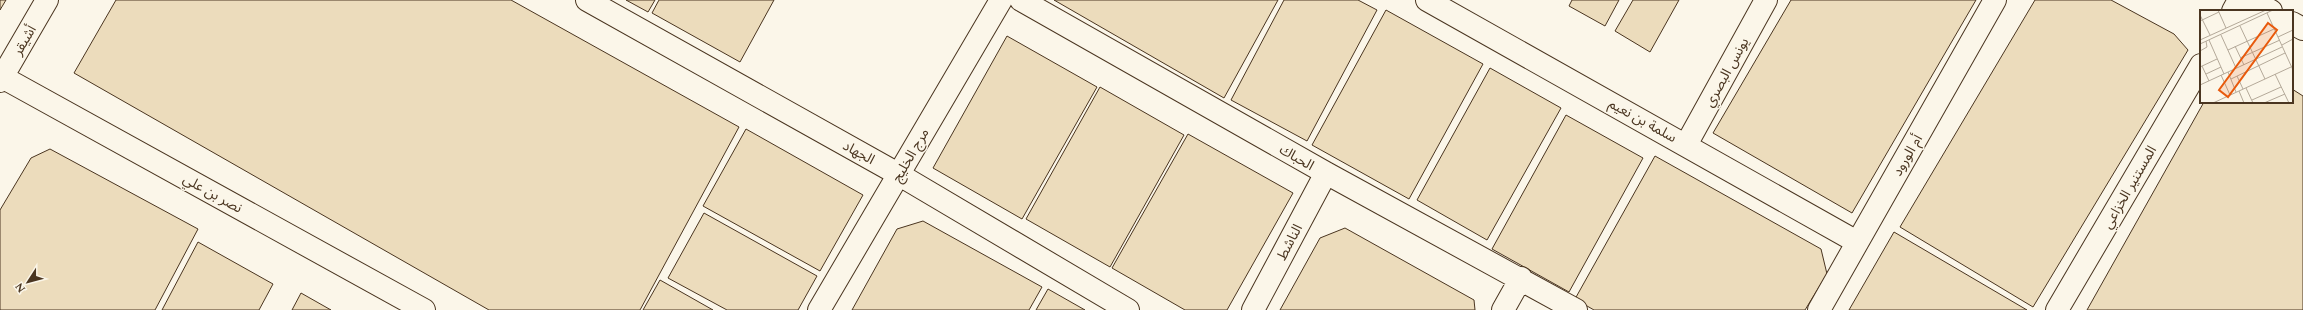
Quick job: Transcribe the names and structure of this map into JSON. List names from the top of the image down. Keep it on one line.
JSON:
{"streets":{"street":["أشيقر","يونس البصري","سلمة بن نعيم","الجهاد","مرج الخليج","أم الورود","الحباك","المستنير الخزاعي","نصر بن علي","الناشط"]},"crossings":[["أشيقر","نصر بن علي"],["يونس البصري","سلمة بن نعيم"],["سلمة بن نعيم","أم الورود"],["الجهاد","مرج الخليج"],["الحباك","الناشط"]],"north":"bottom left"}
